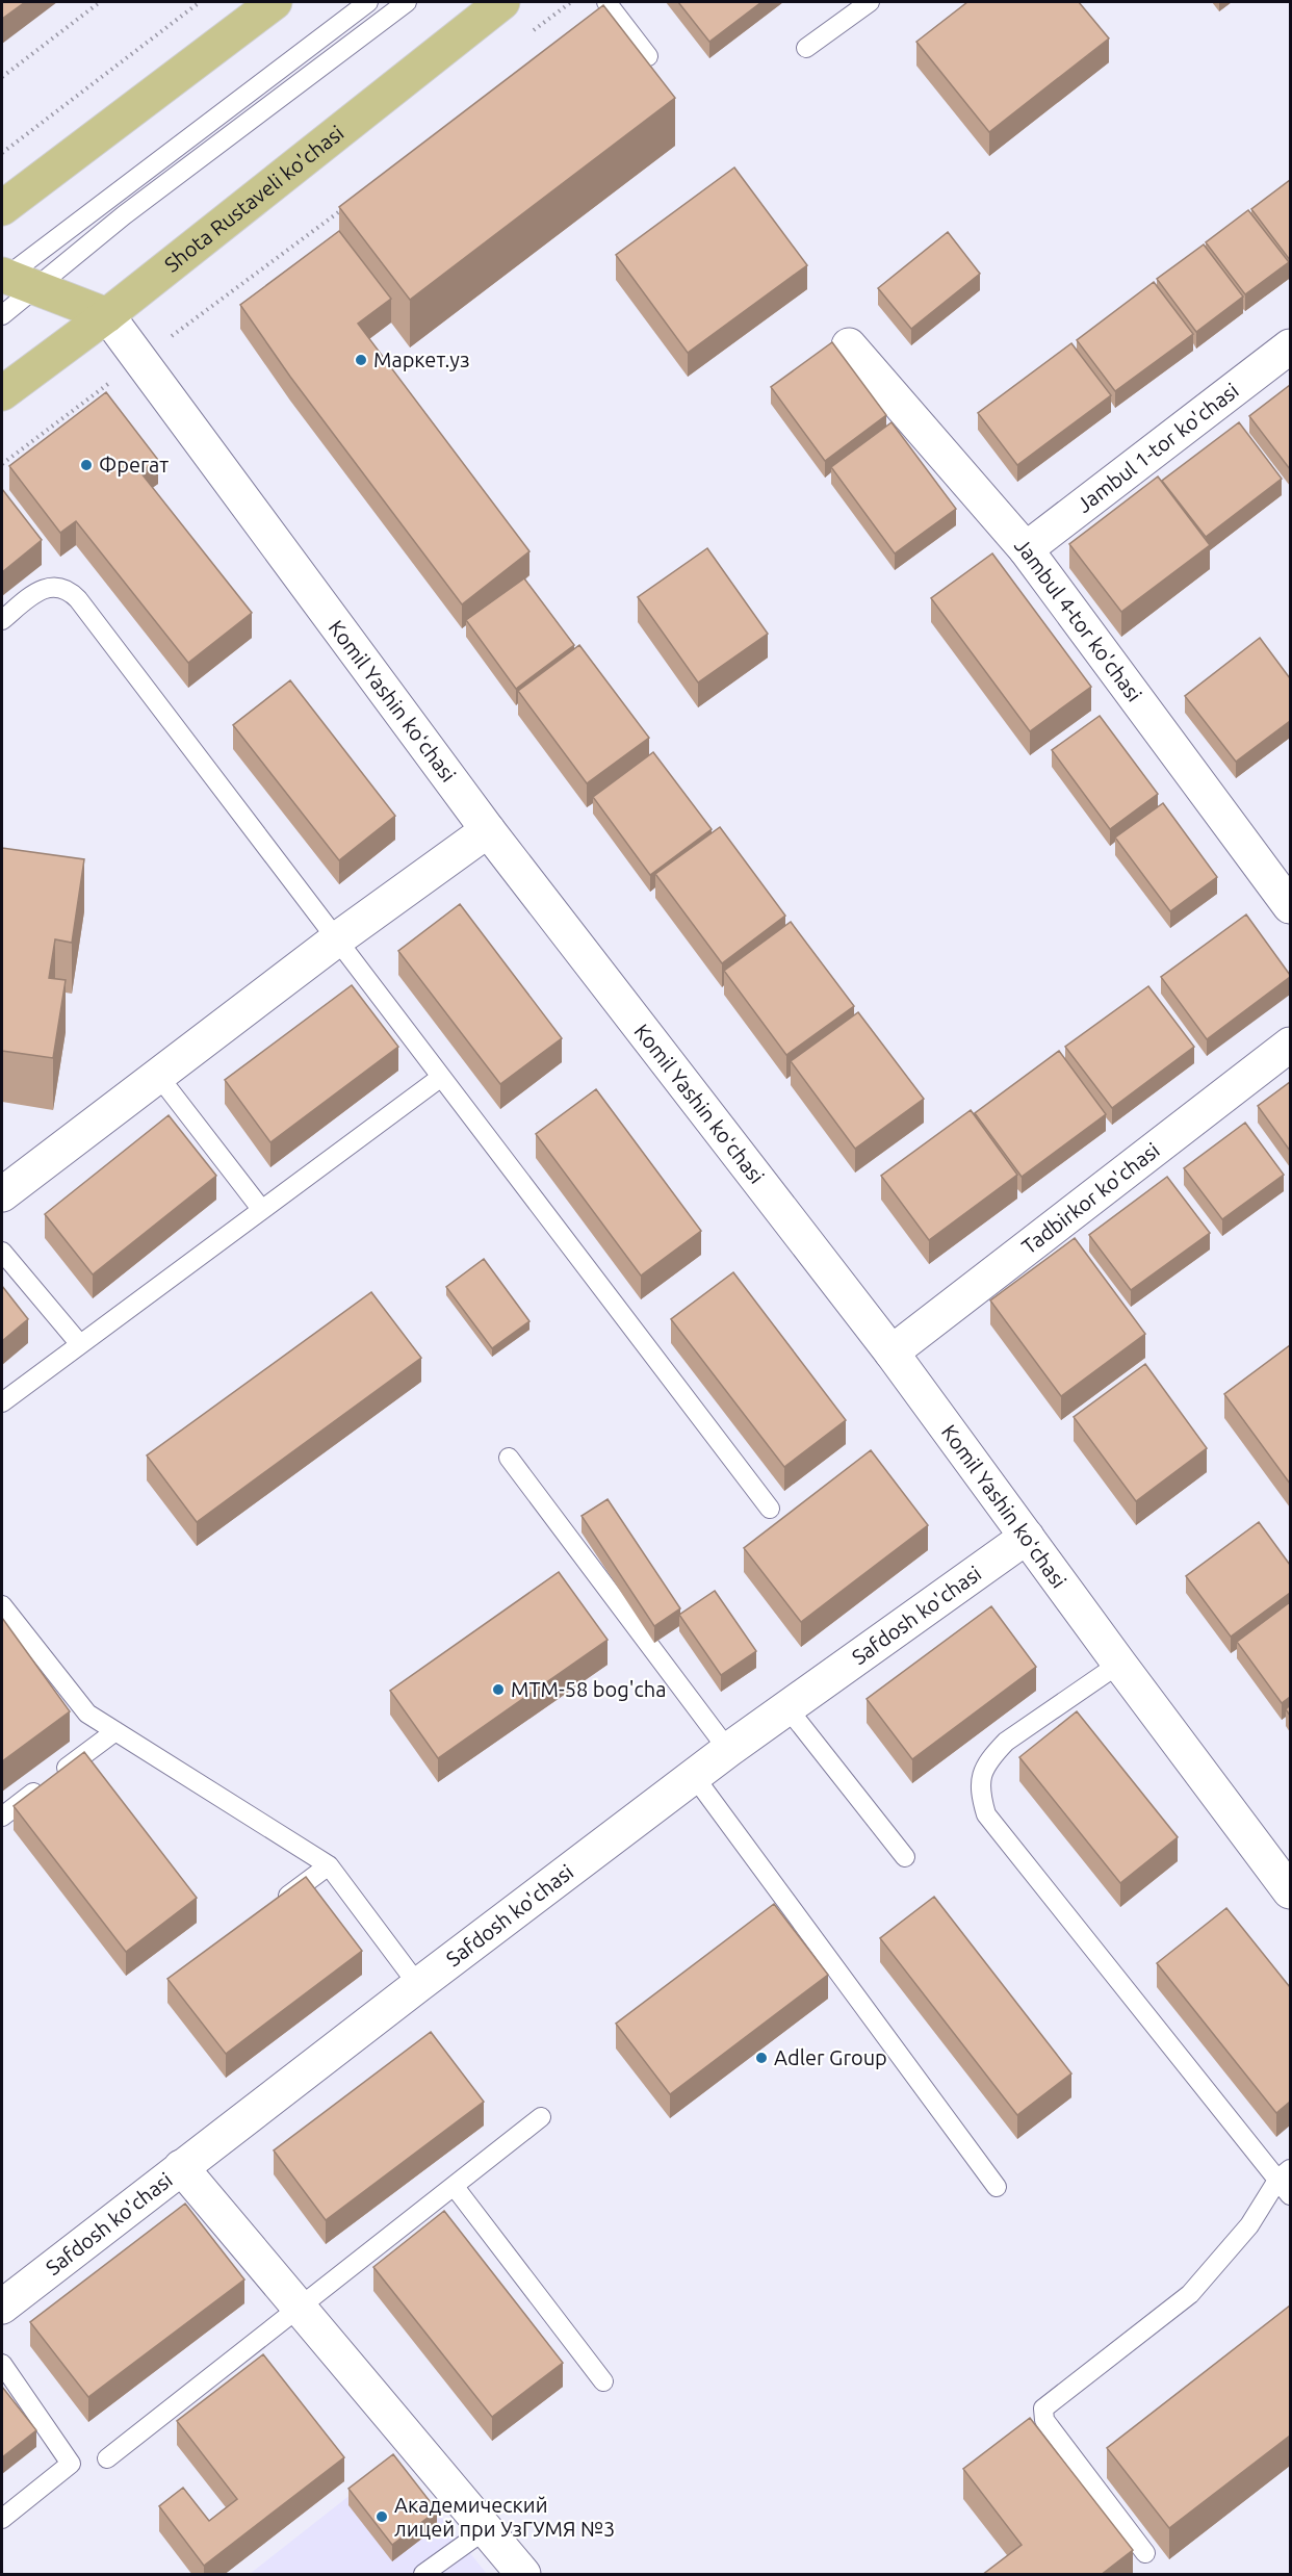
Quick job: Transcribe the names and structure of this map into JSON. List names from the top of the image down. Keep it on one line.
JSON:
{"streets":{"main road":["Shota Rustaveli ko'chasi"],"street":["Jambul 1-tor ko'chasi","Jambul 4-tor ko'chasi","Komil Yashin koʻchasi","Tadbirkor ko'chasi","Safdosh ko'chasi"]},"crossings":[["Shota Rustaveli ko'chasi","Komil Yashin koʻchasi"],["Jambul 1-tor ko'chasi","Jambul 4-tor ko'chasi"],["Komil Yashin koʻchasi","Tadbirkor ko'chasi"],["Komil Yashin koʻchasi","Safdosh ko'chasi"]],"places":["Маркет.уз","Фрегат","MTM-58 bog'cha","Adler Group","Академический лицей при УзГУМЯ №3"]}
